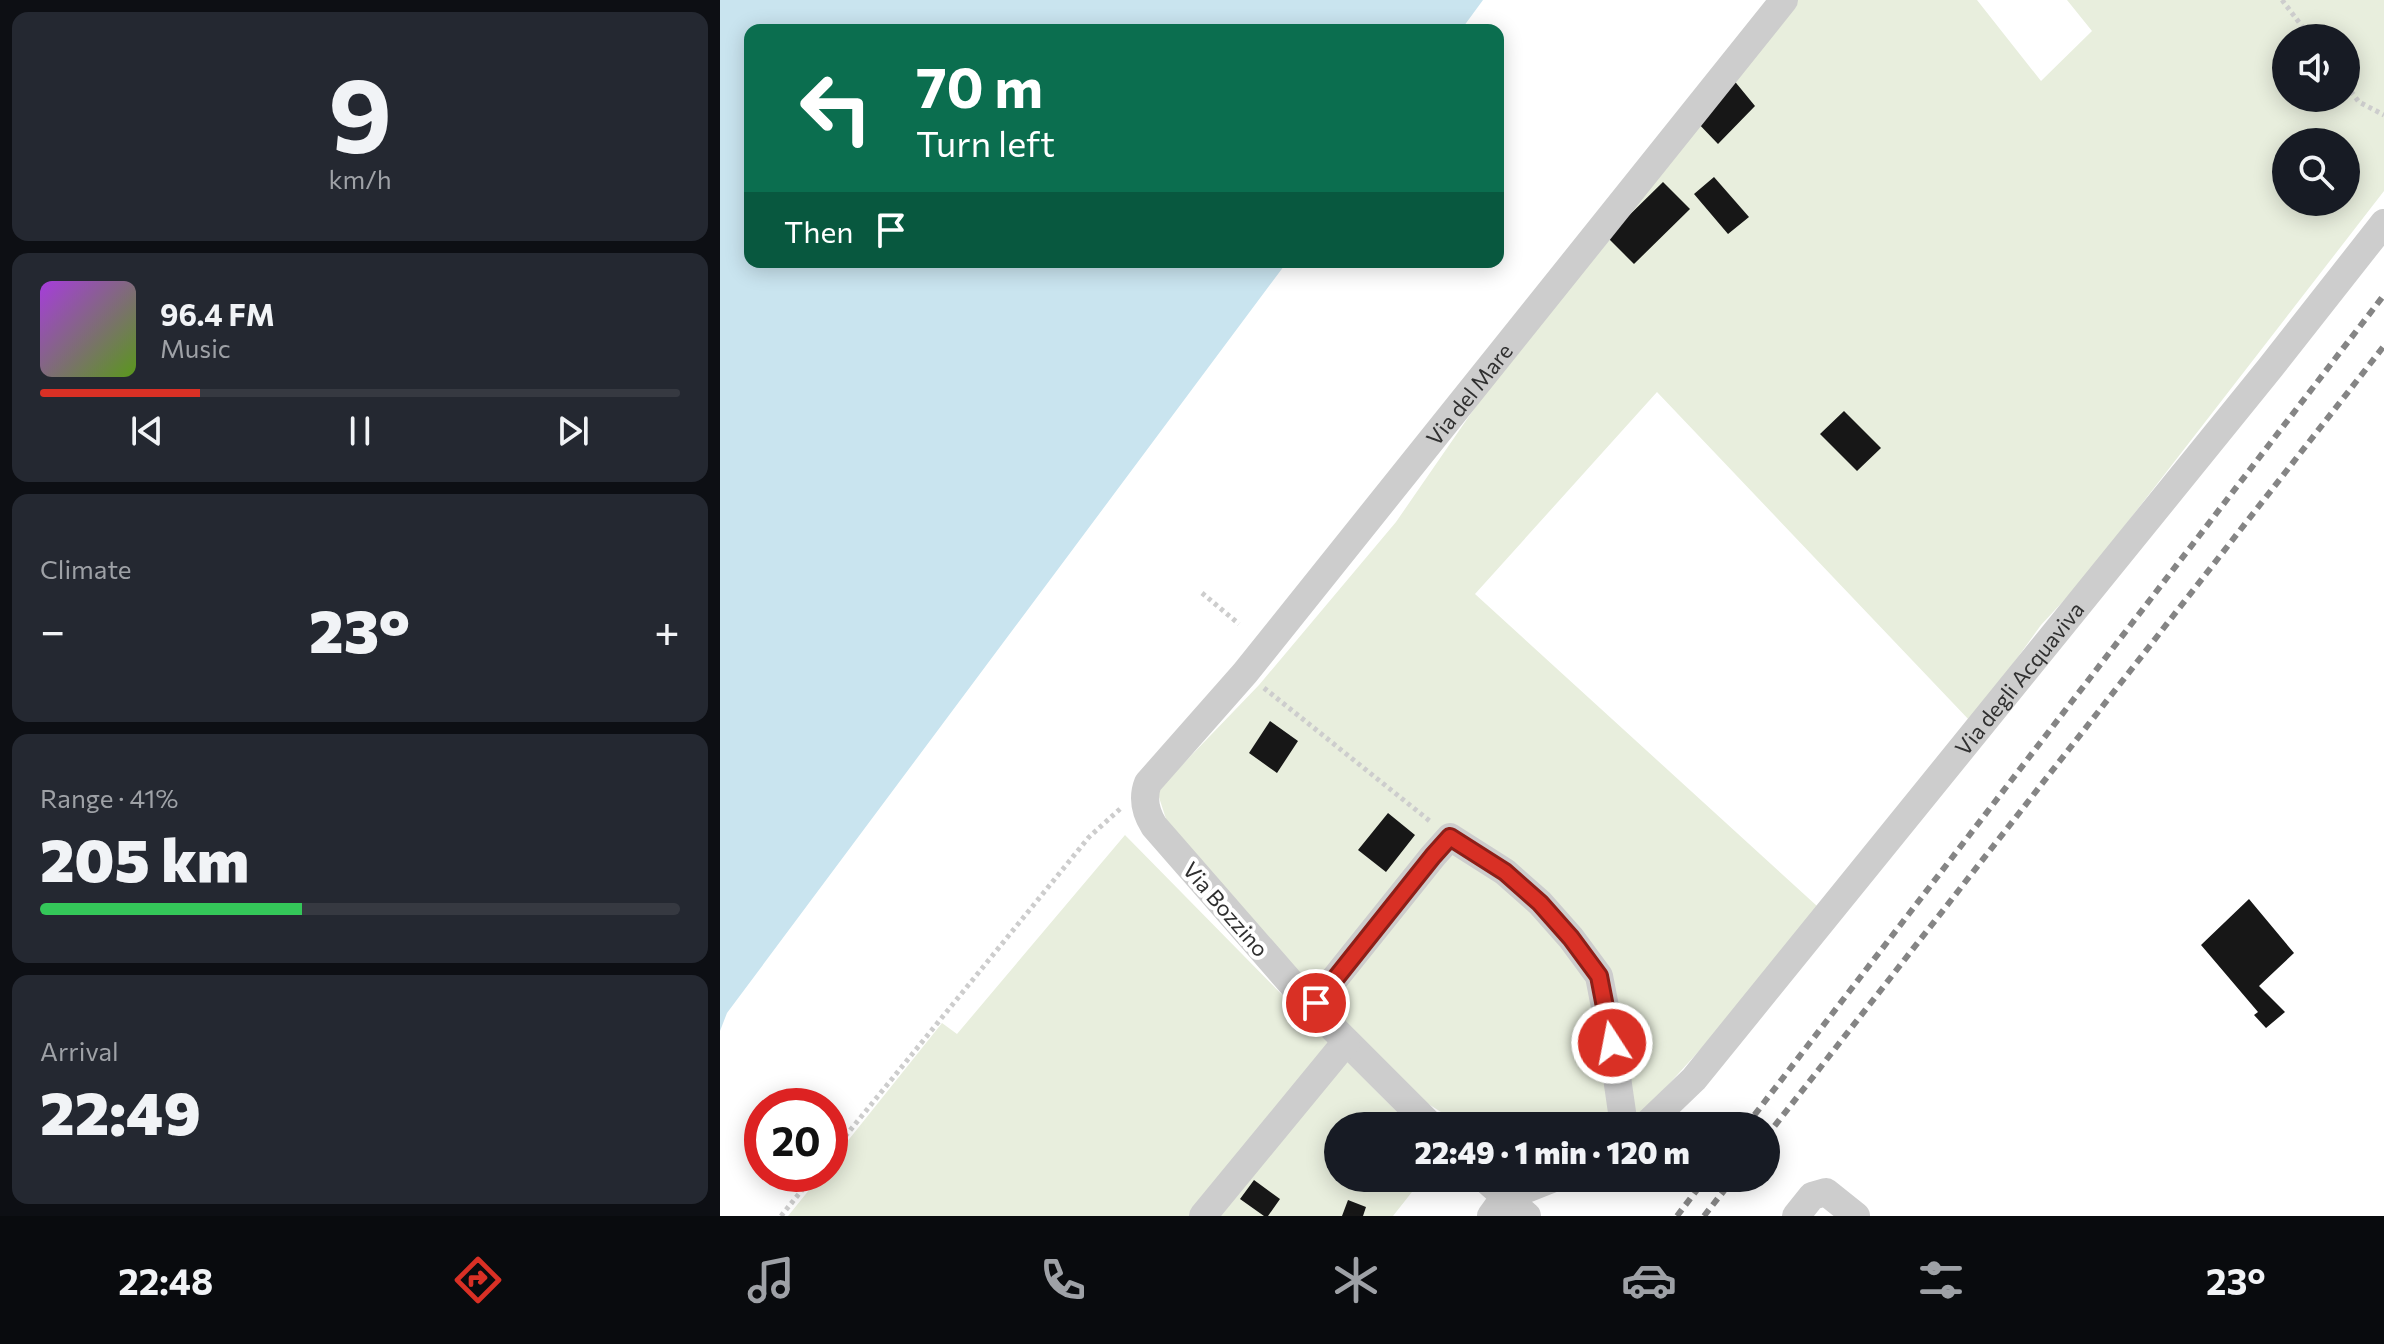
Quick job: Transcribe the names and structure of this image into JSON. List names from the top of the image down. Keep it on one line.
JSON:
{"streets":{"street":["Via del Mare","Via degli Acquaviva","Via Bozzino"]},"crossings":[["Via del Mare","Via Bozzino"]],"page":{"tile":[["9","km/h"],"Climate",["Range · 41%","205 km"],["Arrival","22:49"]],"turn":["70 m","Turn left"],"then":"Then","song":["96.4 FM","Music"],"heat":["−","23°","+"],"limit":"20","trip":"22:49 · 1 min · 120 m","tabs":["22:48","23°"]}}
